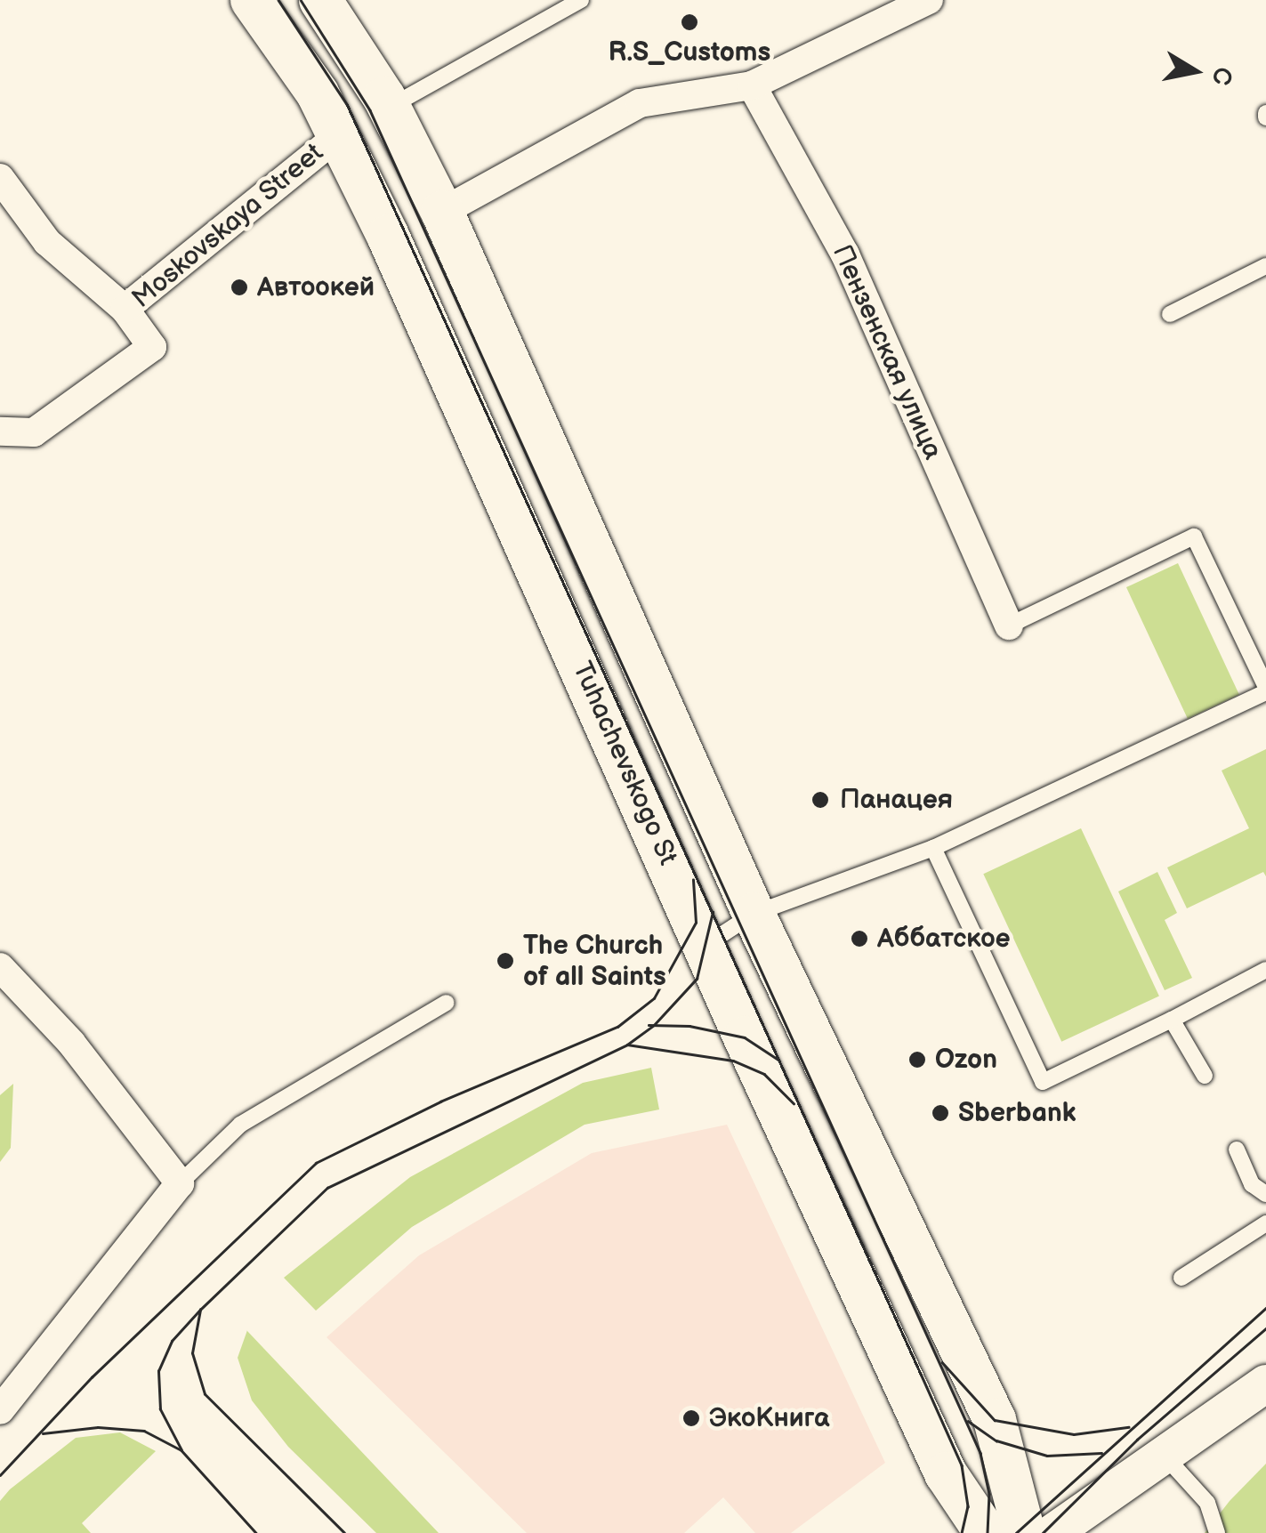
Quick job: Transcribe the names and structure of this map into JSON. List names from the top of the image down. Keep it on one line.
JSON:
{"streets":{"main road":["Tuhachevskogo St"],"street":["Moskovskaya Street","Пензенская улица"]},"crossings":[["Moskovskaya Street","Tuhachevskogo St"]],"places":["R.S_Customs","Автоокей","Панацея","Аббатское","The Church of all Saints","Ozon","Sberbank","ЭкоКнига"],"north":"right"}
